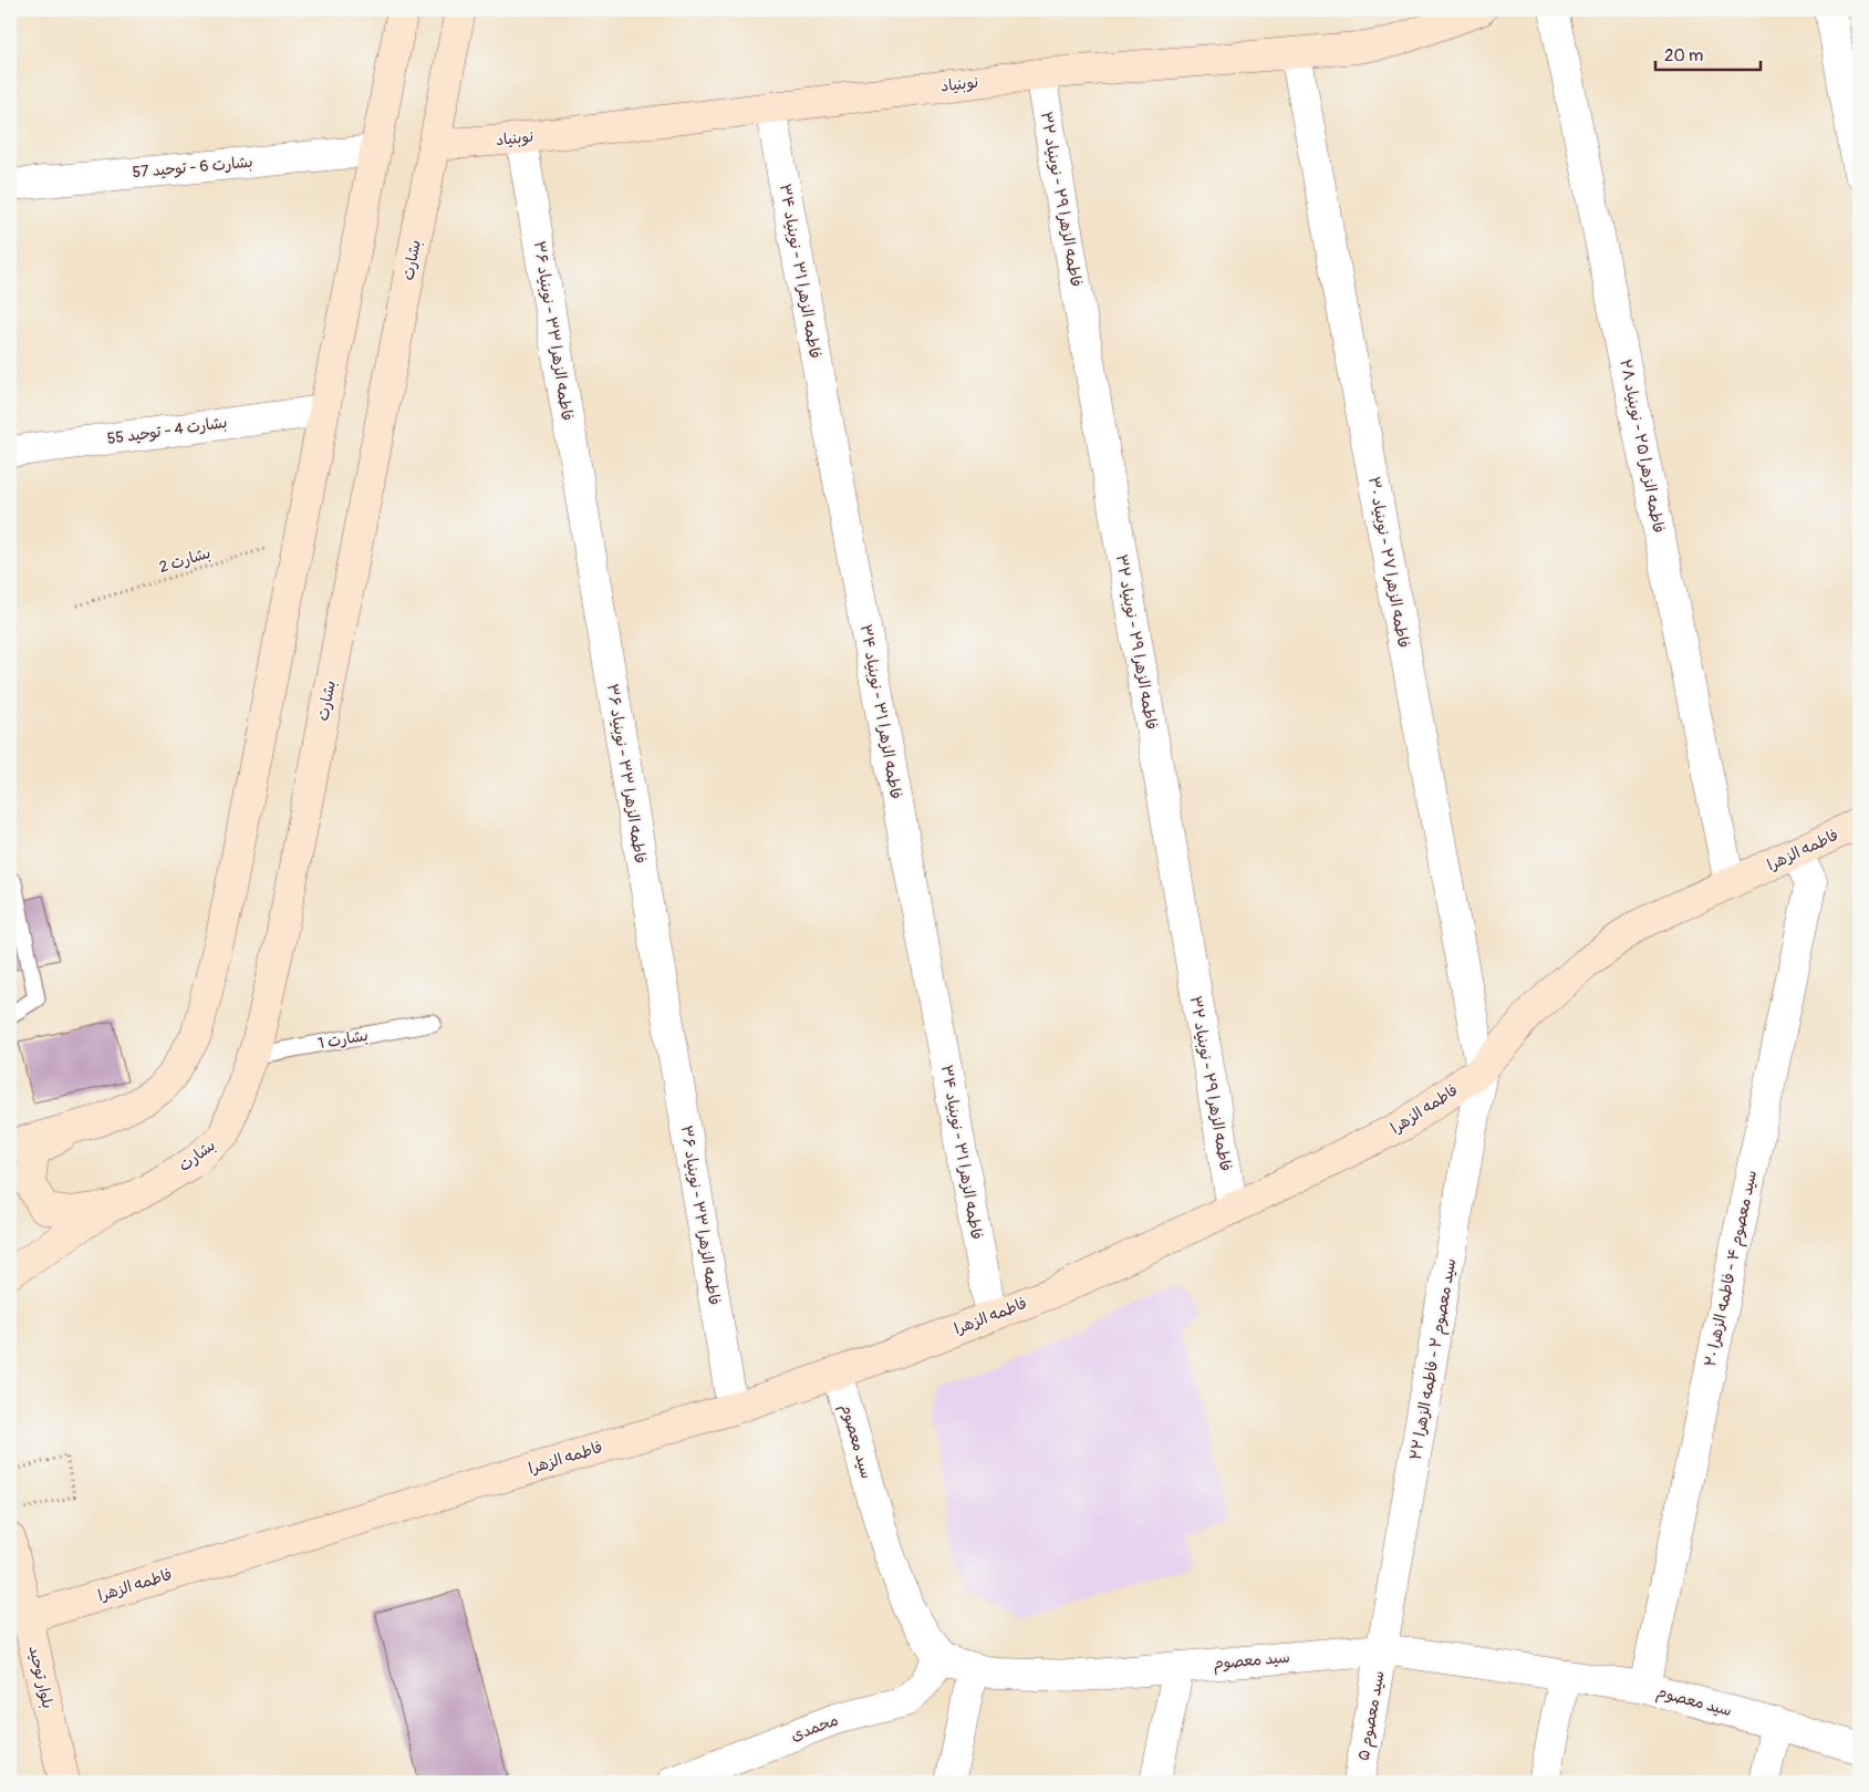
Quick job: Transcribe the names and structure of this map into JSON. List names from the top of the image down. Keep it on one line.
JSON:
{"streets":{"street":["نوبنیاد","بشارت 6 - توحید 57","فاطمه الزهرا ۲۹ - نوبنیاد ۳۲","بشارت","فاطمه الزهرا ۳۱ - نوبنیاد ۳۴","فاطمه الزهرا ۳۳ - نوبنیاد ۳۶","بشارت 4 - توحید 55","فاطمه الزهرا ۲۵ - نوبنیاد ۲۸","فاطمه الزهرا ۲۷ - نوبنیاد ۳۰","فاطمه الزهرا","سید معصوم ۴ - فاطمه الزهرا ۲۰","سید معصوم ۲ - فاطمه الزهرا ۲۲","سید معصوم","بلوار توحید","سید معصوم ۵","محمدی"],"lane":["بشارت 1"],"path":["بشارت 2"]},"crossings":[["نوبنیاد","فاطمه الزهرا ۲۹ - نوبنیاد ۳۲"],["نوبنیاد","بشارت"],["نوبنیاد","فاطمه الزهرا ۳۱ - نوبنیاد ۳۴"],["نوبنیاد","فاطمه الزهرا ۳۳ - نوبنیاد ۳۶"],["نوبنیاد","فاطمه الزهرا ۲۷ - نوبنیاد ۳۰"],["فاطمه الزهرا ۲۹ - نوبنیاد ۳۲","فاطمه الزهرا"],["بشارت","بشارت 1"],["فاطمه الزهرا ۳۱ - نوبنیاد ۳۴","فاطمه الزهرا"],["فاطمه الزهرا ۳۳ - نوبنیاد ۳۶","فاطمه الزهرا"],["فاطمه الزهرا ۲۵ - نوبنیاد ۲۸","فاطمه الزهرا"],["فاطمه الزهرا ۲۷ - نوبنیاد ۳۰","فاطمه الزهرا"],["فاطمه الزهرا ۲۷ - نوبنیاد ۳۰","سید معصوم ۲ - فاطمه الزهرا ۲۲"],["فاطمه الزهرا","سید معصوم ۴ - فاطمه الزهرا ۲۰"],["فاطمه الزهرا","سید معصوم ۲ - فاطمه الزهرا ۲۲"],["فاطمه الزهرا","سید معصوم"],["فاطمه الزهرا","بلوار توحید"],["سید معصوم ۴ - فاطمه الزهرا ۲۰","سید معصوم"],["سید معصوم ۲ - فاطمه الزهرا ۲۲","سید معصوم"],["سید معصوم ۲ - فاطمه الزهرا ۲۲","سید معصوم ۵"],["سید معصوم","سید معصوم ۵"],["سید معصوم","محمدی"]],"scale_bar":"20 m"}
